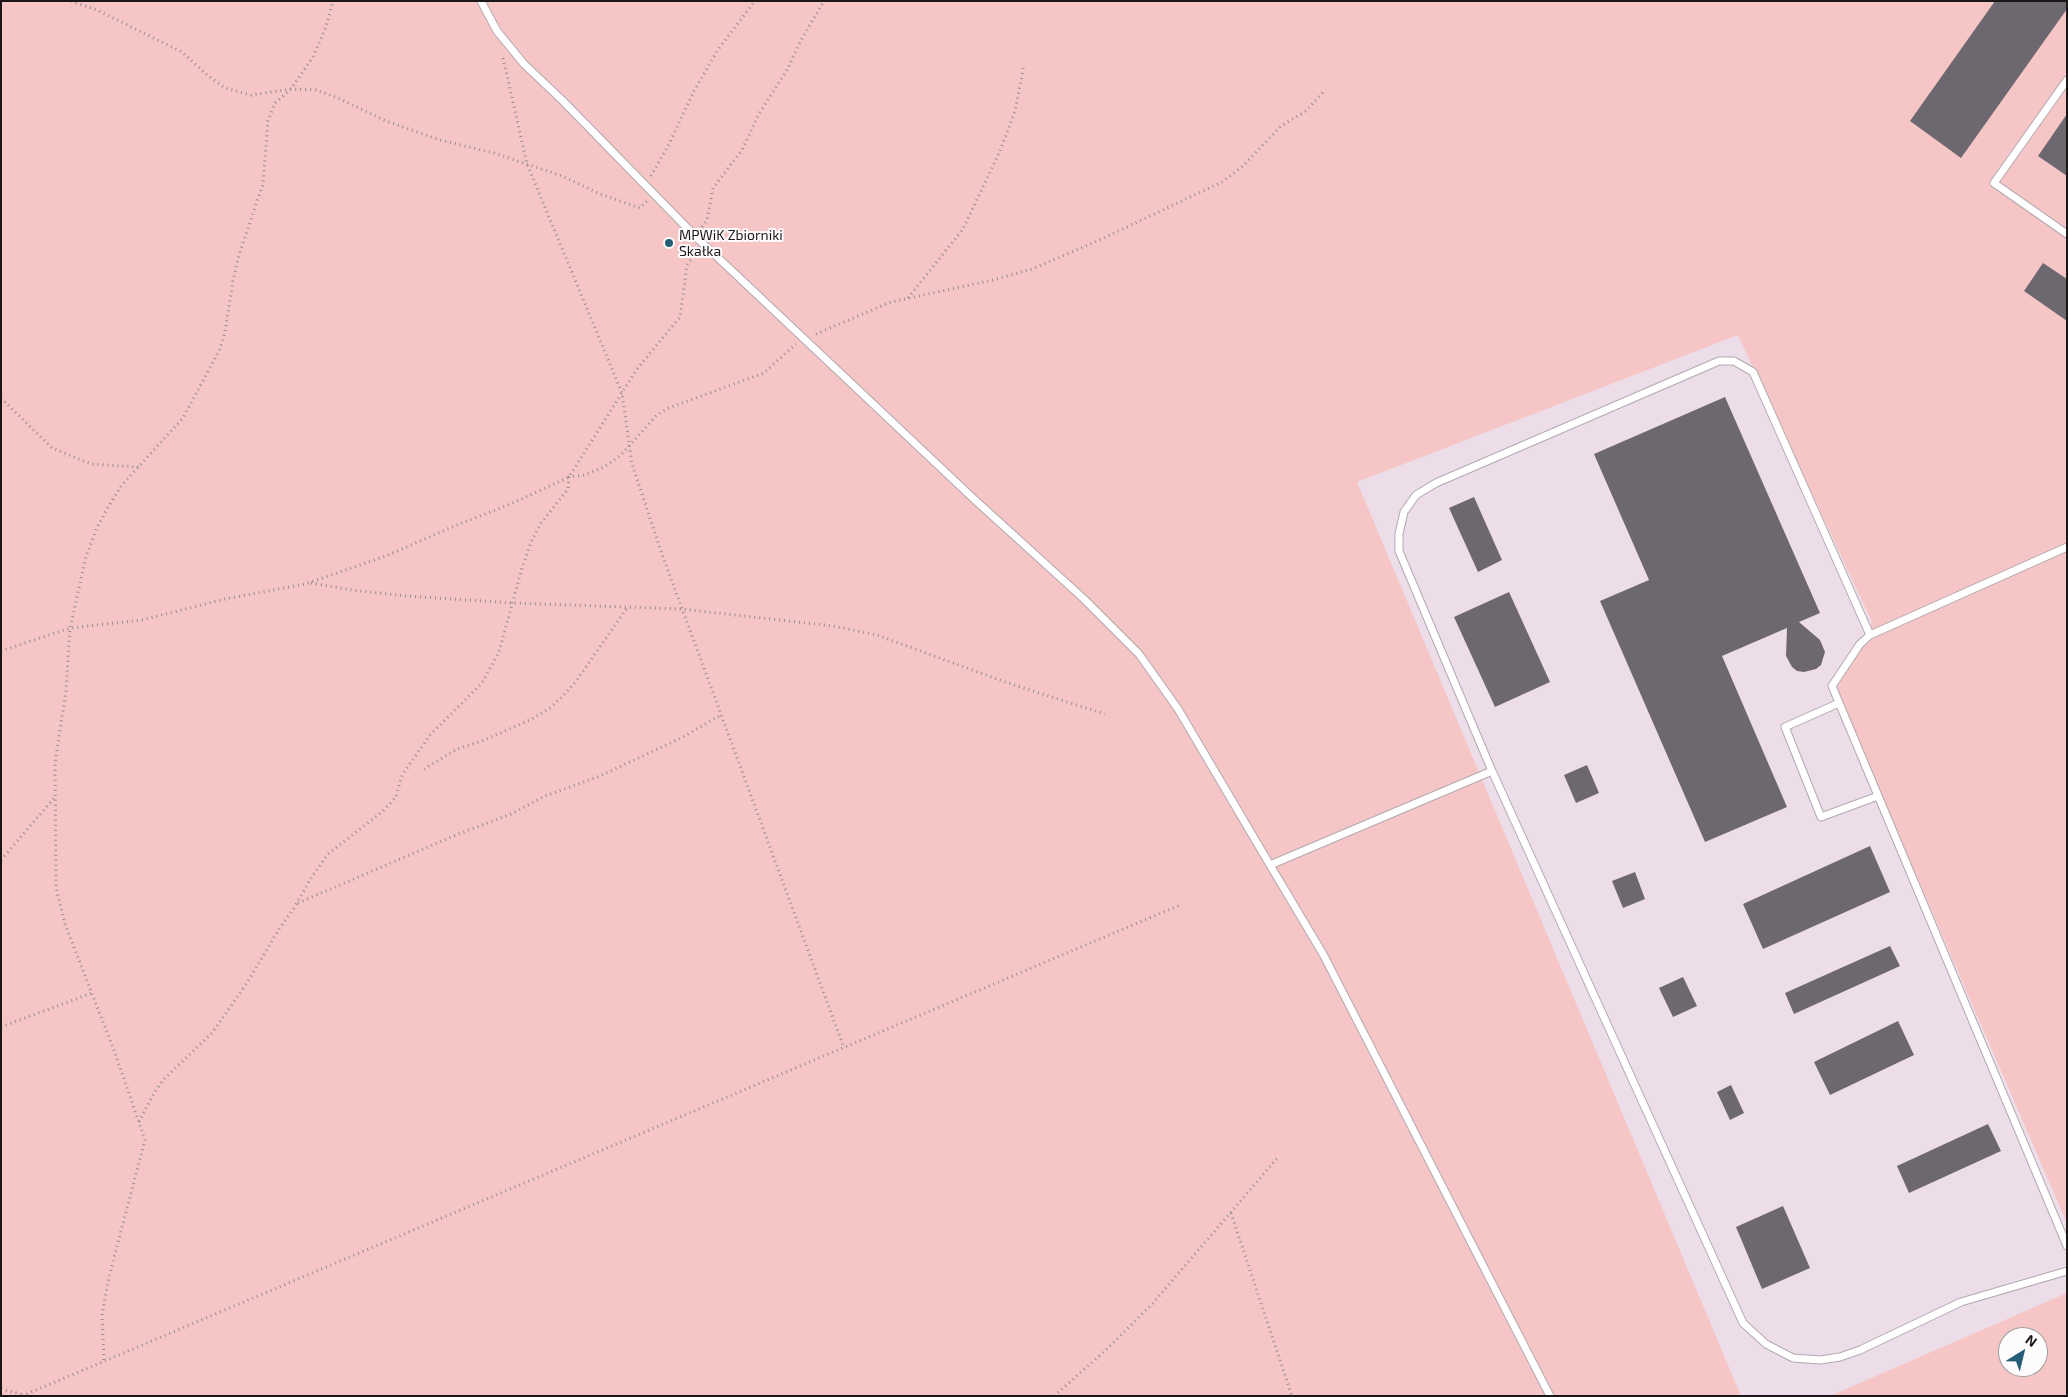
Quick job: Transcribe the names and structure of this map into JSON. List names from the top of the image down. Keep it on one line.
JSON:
{"places":["MPWiK Zbiorniki Skałka"],"north":"top right"}
